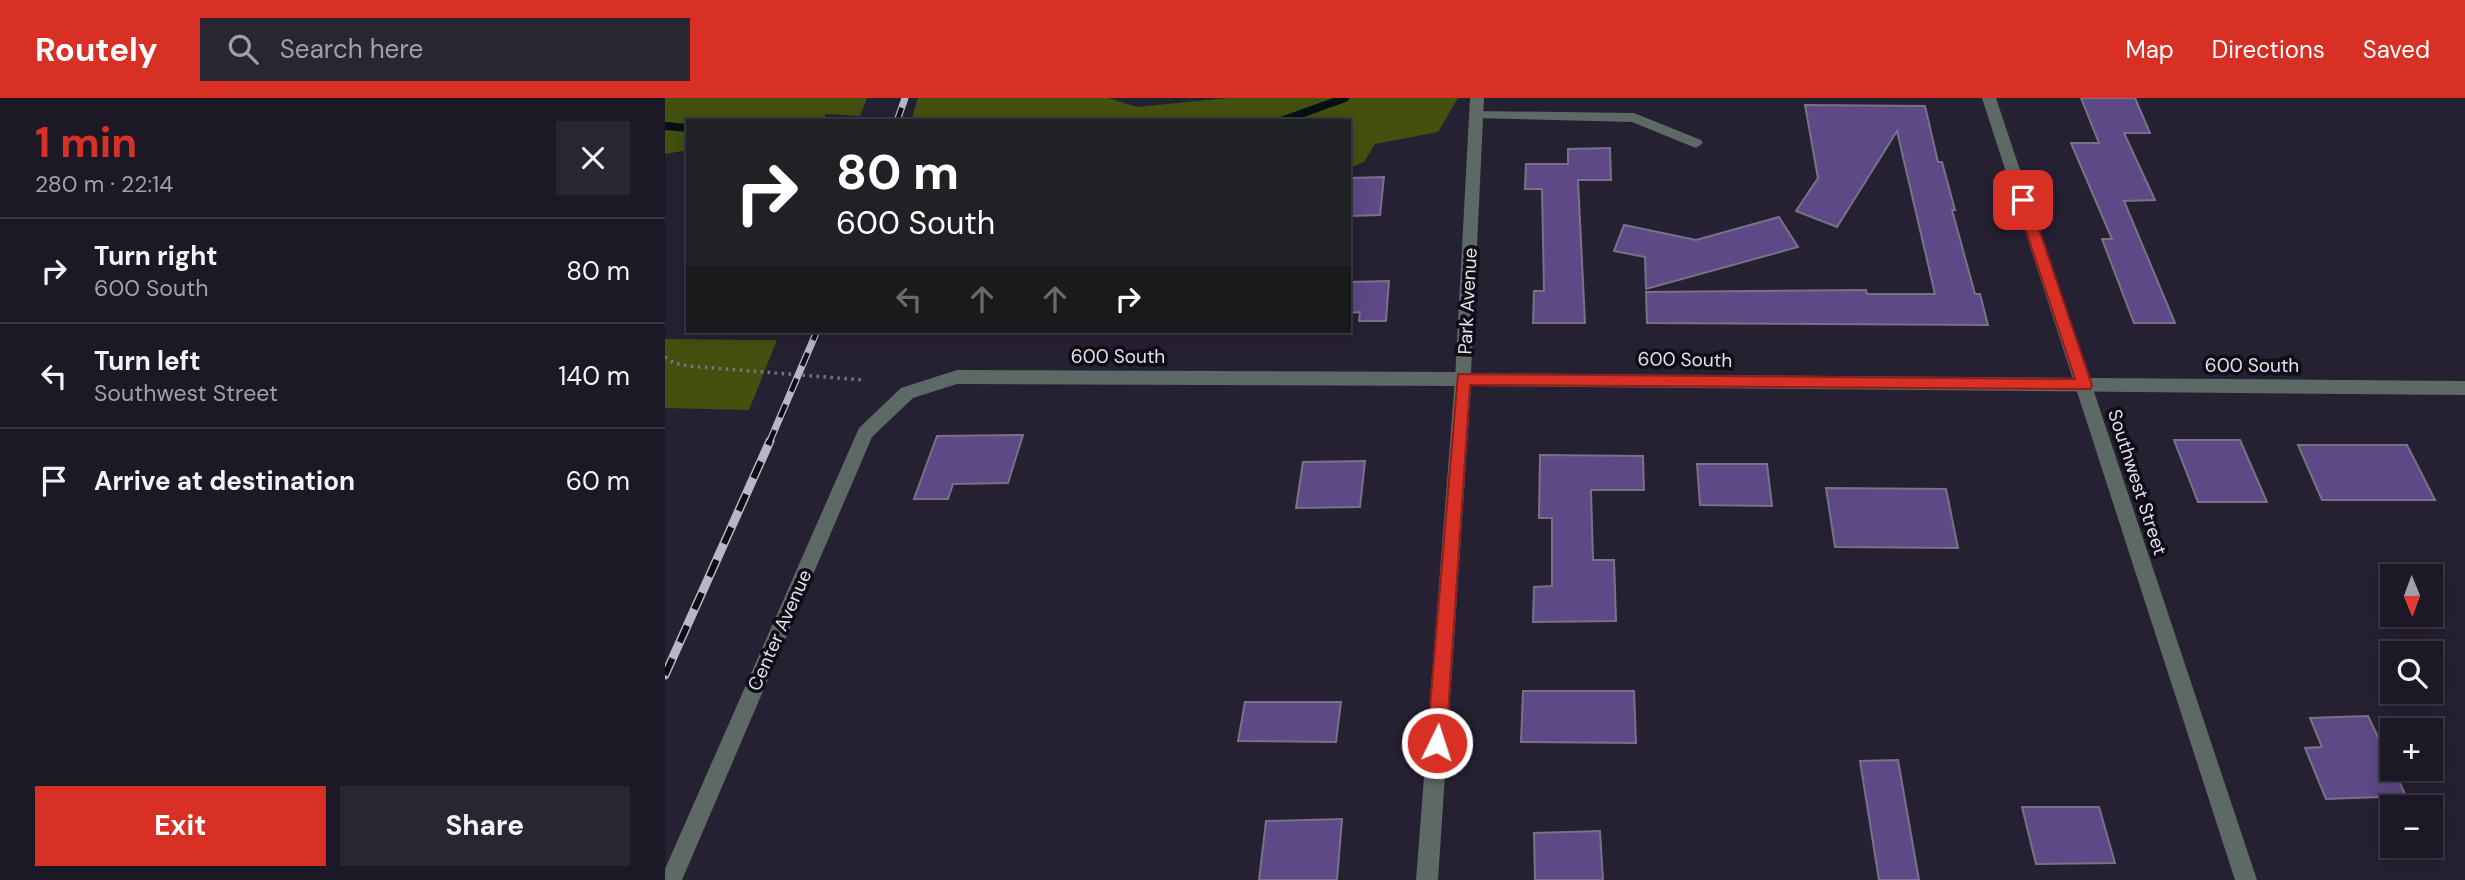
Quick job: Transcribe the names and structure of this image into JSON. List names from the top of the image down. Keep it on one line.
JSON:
{"streets":{"street":["Park Avenue","600 South","Southwest Street","Center Avenue"]},"crossings":[["Park Avenue","600 South"],["600 South","Southwest Street"],["600 South","Center Avenue"]],"north":"bottom","page":{"header":"Routely","search":"Search here","nav":["Map","Directions","Saved"],"heading":["1 min","280 m · 22:14"],"turn":["80 m","600 South"],"list":[{"name":"Turn right","note":"600 South","value":"80 m"},{"name":"Turn left","note":"Southwest Street","value":"140 m"},{"name":"Arrive at destination","value":"60 m"}],"map_buttons":["+","−"],"buttons":["Exit","Share"]}}
